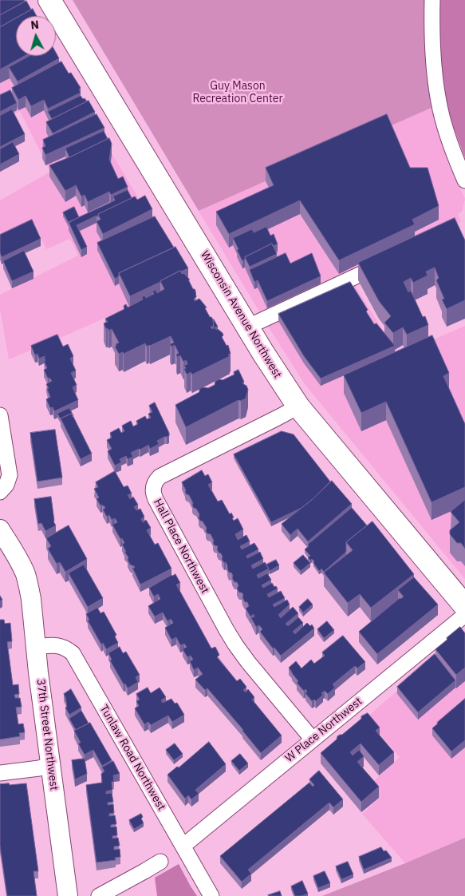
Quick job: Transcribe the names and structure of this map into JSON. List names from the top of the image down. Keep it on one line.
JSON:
{"streets":{"main road":["Wisconsin Avenue Northwest"],"street":["Hall Place Northwest","W Place Northwest","37th Street Northwest","Tunlaw Road Northwest"]},"crossings":[["Wisconsin Avenue Northwest","Hall Place Northwest"],["Hall Place Northwest","W Place Northwest"],["W Place Northwest","Tunlaw Road Northwest"],["37th Street Northwest","Tunlaw Road Northwest"]],"parks":["Guy Mason Recreation Center"],"north":"top"}
